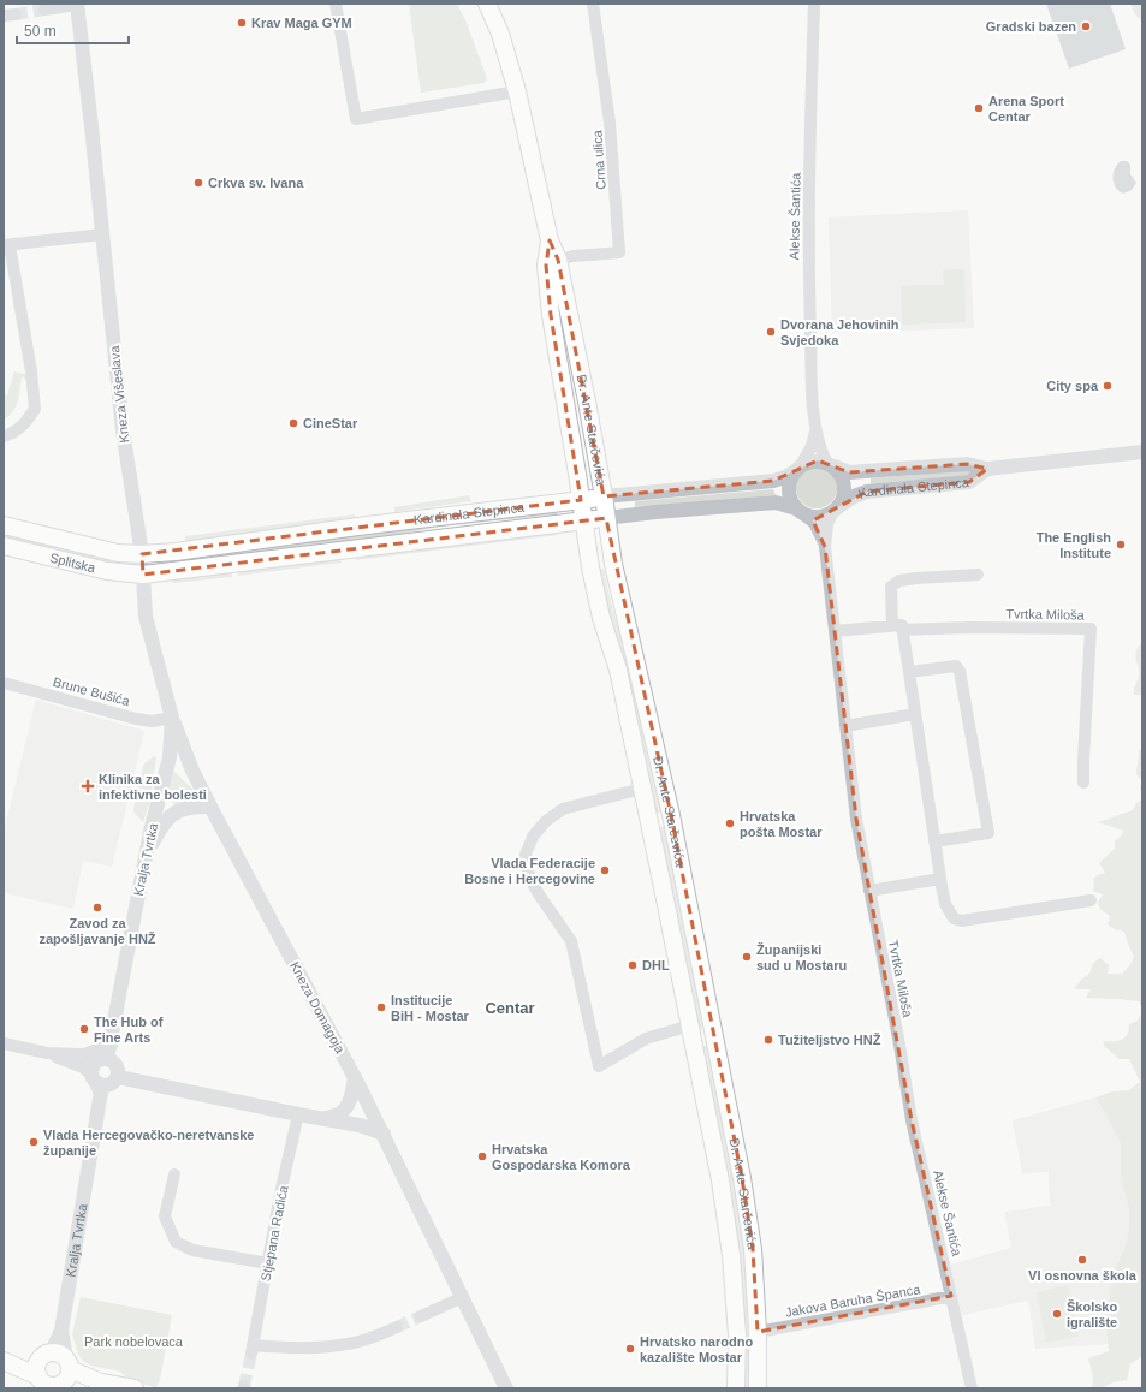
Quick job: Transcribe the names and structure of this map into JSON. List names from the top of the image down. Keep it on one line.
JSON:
{"streets":{"main road":["Dr. Ante Starčevića","Kardinala Stepinca","Splitska"],"street":["Crna ulica","Alekse Šantića","Kneza Višeslava","Tvrtka Miloša","Brune Bušića","Kralja Tvrtka","Kneza Domagoja","Stjepana Radića","Jakova Baruha Španca"]},"crossings":[["Crna ulica","Dr. Ante Starčevića"],["Alekse Šantića","Kardinala Stepinca"],["Alekse Šantića","Tvrtka Miloša"],["Alekse Šantića","Jakova Baruha Španca"],["Kneza Višeslava","Kardinala Stepinca"],["Kneza Višeslava","Splitska"],["Kneza Višeslava","Kralja Tvrtka"],["Dr. Ante Starčevića","Kardinala Stepinca"],["Dr. Ante Starčevića","Jakova Baruha Španca"],["Kardinala Stepinca","Splitska"],["Kardinala Stepinca","Tvrtka Miloša"],["Kardinala Stepinca","Kralja Tvrtka"],["Splitska","Kralja Tvrtka"],["Brune Bušića","Kralja Tvrtka"],["Brune Bušića","Kneza Domagoja"],["Kralja Tvrtka","Kneza Domagoja"]],"districts":["Centar"],"parks":["Park nobelovaca"],"places":{"other":["Krav Maga GYM","Gradski bazen","Arena Sport Centar","Crkva sv. Ivana","Dvorana Jehovinih Svjedoka","City spa","CineStar","The English Institute","Hrvatska pošta Mostar","Vlada Federacije Bosne i Hercegovine","Zavod za zapošljavanje HNŽ","Županijski sud u Mostaru","DHL","Institucije BiH - Mostar","The Hub of Fine Arts","Tužiteljstvo HNŽ","Vlada Hercegovačko-neretvanske županije","Hrvatska Gospodarska Komora","VI osnovna škola","Školsko igralište","Hrvatsko narodno kazalište Mostar"],"health":["Klinika za infektivne bolesti"]},"scale_bar":"50 m"}
